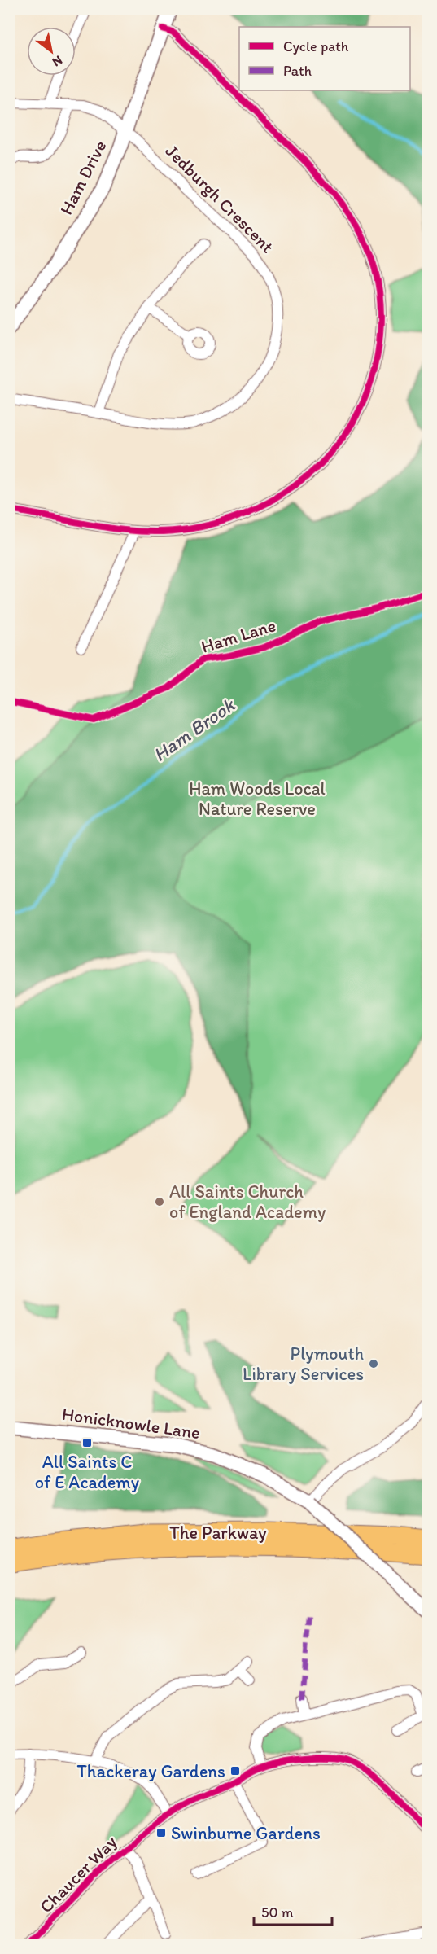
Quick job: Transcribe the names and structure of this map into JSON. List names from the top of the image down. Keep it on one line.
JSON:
{"streets":{"highway":["The Parkway"],"street":["Ham Drive","Jedburgh Crescent","Honicknowle Lane","Chaucer Way"],"cycle path":["Ham Lane"]},"crossings":[["Ham Drive","Jedburgh Crescent"]],"water":["Ham Brook"],"parks":["Ham Woods Local Nature Reserve"],"places":{"other":["All Saints Church of England Academy","Plymouth Library Services"],"transit":["All Saints C of E Academy","Thackeray Gardens","Swinburne Gardens"]},"legend":["Cycle path","Path"],"scale_bar":"50 m","north":"bottom right"}
